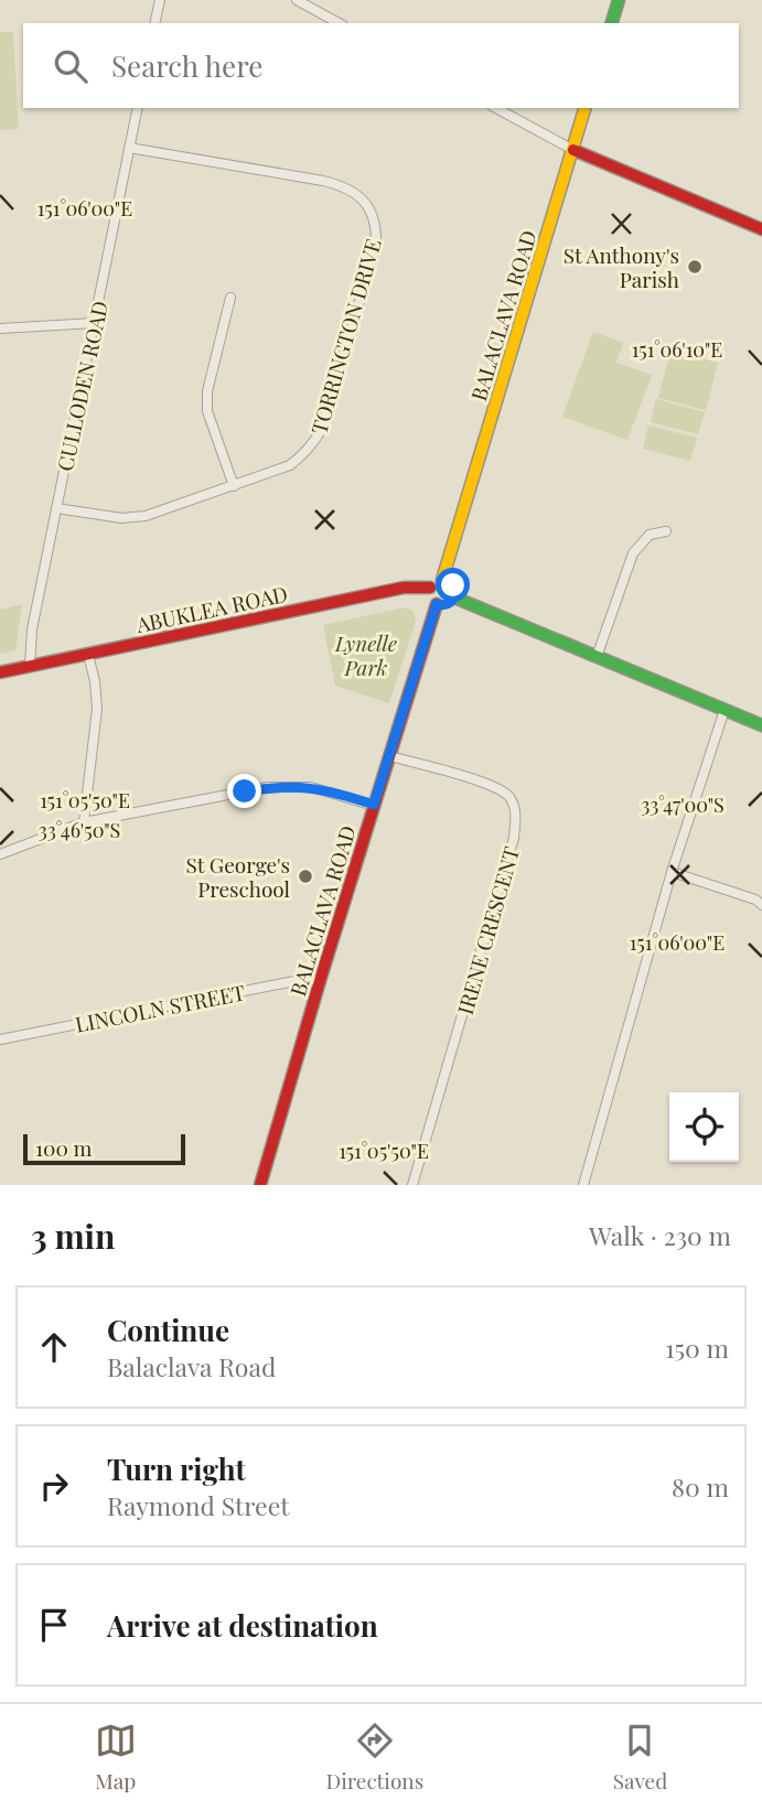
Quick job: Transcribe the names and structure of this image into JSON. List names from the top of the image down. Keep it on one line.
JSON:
{"streets":{"main road":["BALACLAVA ROAD","ABUKLEA ROAD"],"street":["TORRINGTON DRIVE","CULLODEN ROAD","IRENE CRESCENT","LINCOLN STREET"]},"crossings":[["BALACLAVA ROAD","ABUKLEA ROAD"],["BALACLAVA ROAD","IRENE CRESCENT"],["BALACLAVA ROAD","LINCOLN STREET"],["TORRINGTON DRIVE","CULLODEN ROAD"],["CULLODEN ROAD","ABUKLEA ROAD"]],"parks":["Lynelle Park"],"places":["St Anthony's Parish","St George's Preschool"],"scale_bar":"100 m","page":{"search":"Search here","scale":"100 m","heading":["3 min","Walk · 230 m"],"list":[["Continue","Balaclava Road","150 m"],["Turn right","Raymond Street","80 m"],"Arrive at destination"],"nav":["Map","Directions","Saved"]},"coordinates":["151°06'00\"E","151°06'10\"E","151°05'50\"E","33°47'00\"S","33°46'50\"S"]}
